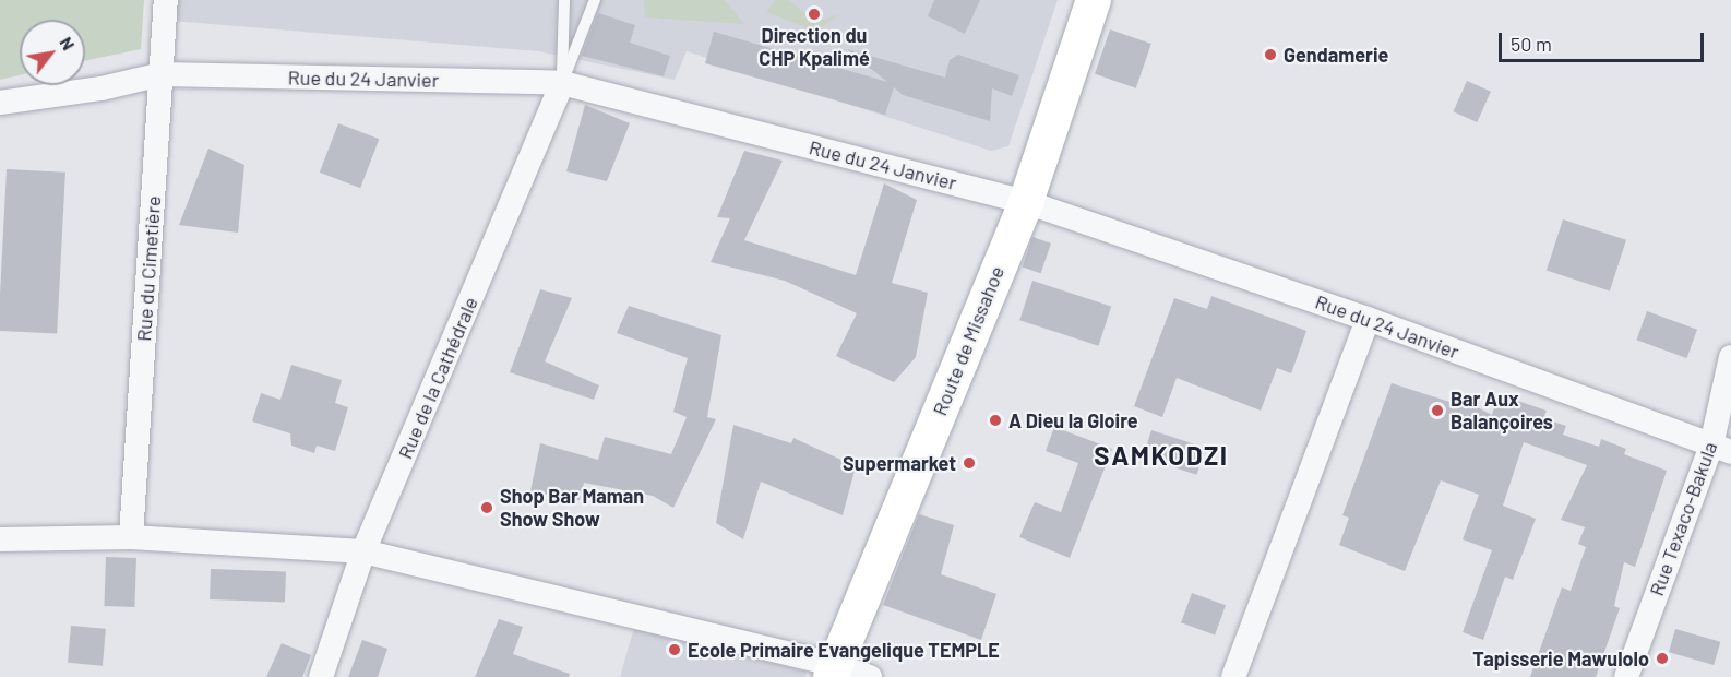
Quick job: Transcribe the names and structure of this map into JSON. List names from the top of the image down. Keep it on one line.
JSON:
{"streets":{"main road":["Route de Missahoe"],"street":["Rue du 24 Janvier","Rue du Cimetière","Rue de la Cathédrale","Rue Texaco-Bakula"]},"crossings":[["Rue du 24 Janvier","Rue du Cimetière"],["Rue du 24 Janvier","Route de Missahoe"],["Rue du 24 Janvier","Rue de la Cathédrale"],["Rue du 24 Janvier","Rue Texaco-Bakula"]],"districts":["SAMKODZI"],"places":["Direction du CHP Kpalimé","Gendamerie","Bar Aux Balançoires","A Dieu la Gloire","Supermarket","Shop Bar Maman Show Show","Ecole Primaire Evangelique TEMPLE","Tapisserie Mawulolo"],"scale_bar":"50 m","north":"top right"}
